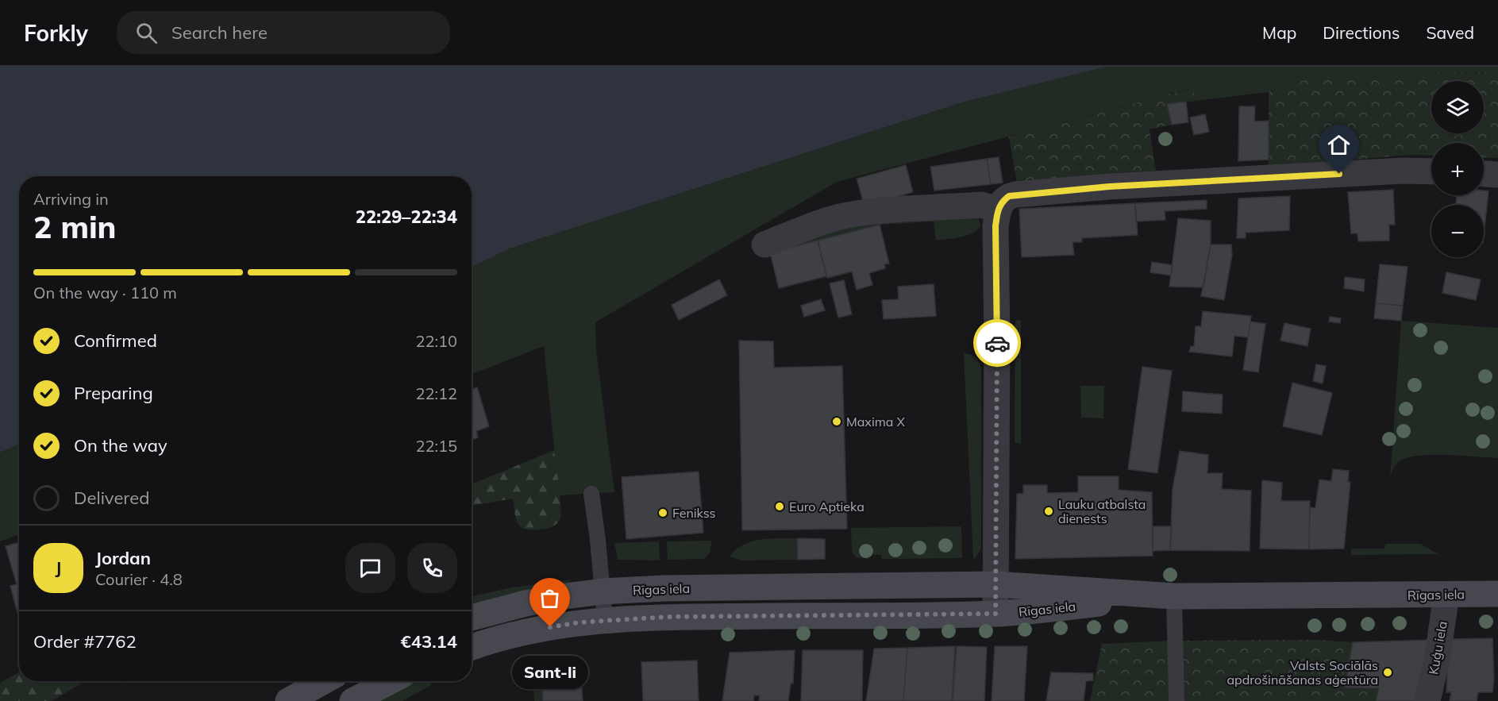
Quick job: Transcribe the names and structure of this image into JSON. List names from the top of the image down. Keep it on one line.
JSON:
{"streets":{"main road":["Rīgas iela"],"street":["Kuģu iela"]},"crossings":[["Rīgas iela","Kuģu iela"]],"places":["Maxima X","Euro Aptieka","Lauku atbalsta dienests","Fenikss","Sant-li","Valsts Sociālās apdrošināšanas aģentūra"],"page":{"header":"Forkly","search":"Search here","nav":["Map","Directions","Saved"],"map_buttons":["+","−"],"heading":["2 min","Arriving in","22:29–22:34"],"panel":["Jordan","Courier · 4.8","Order #7762","€43.14"],"bar":"On the way · 110 m","list":[["Confirmed","22:10"],["Preparing","22:12"],["On the way","22:15"],"Delivered"],"round":"J","bubble":"Sant-li"}}
